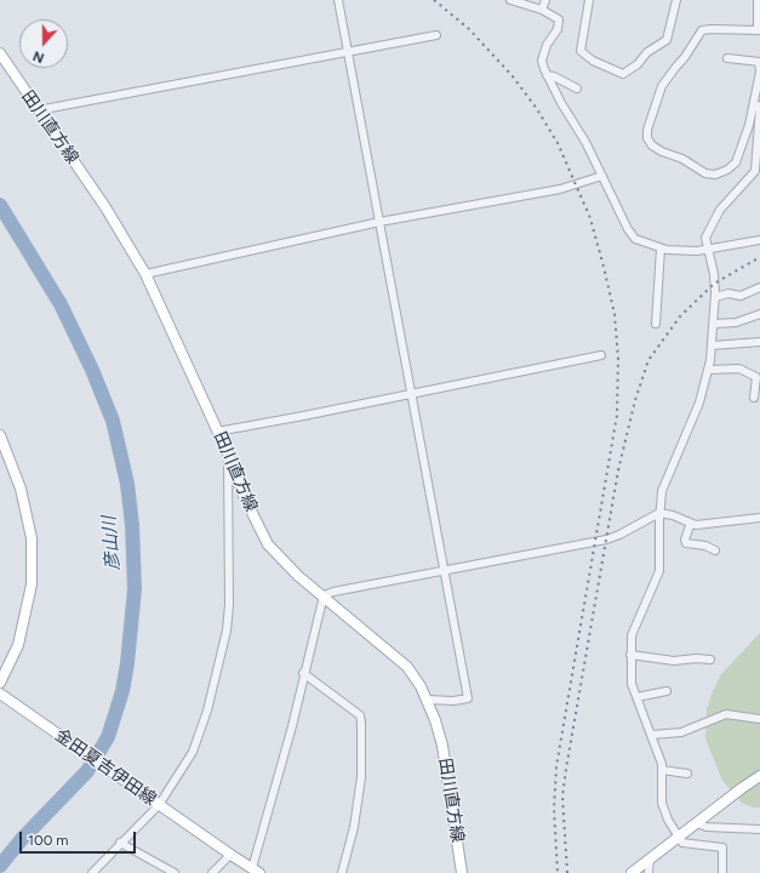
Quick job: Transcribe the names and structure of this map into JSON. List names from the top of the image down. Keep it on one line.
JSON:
{"streets":{"main road":["田川直方線","金田夏吉伊田線"]},"water":["彦山川"],"scale_bar":"100 m","north":"bottom"}
